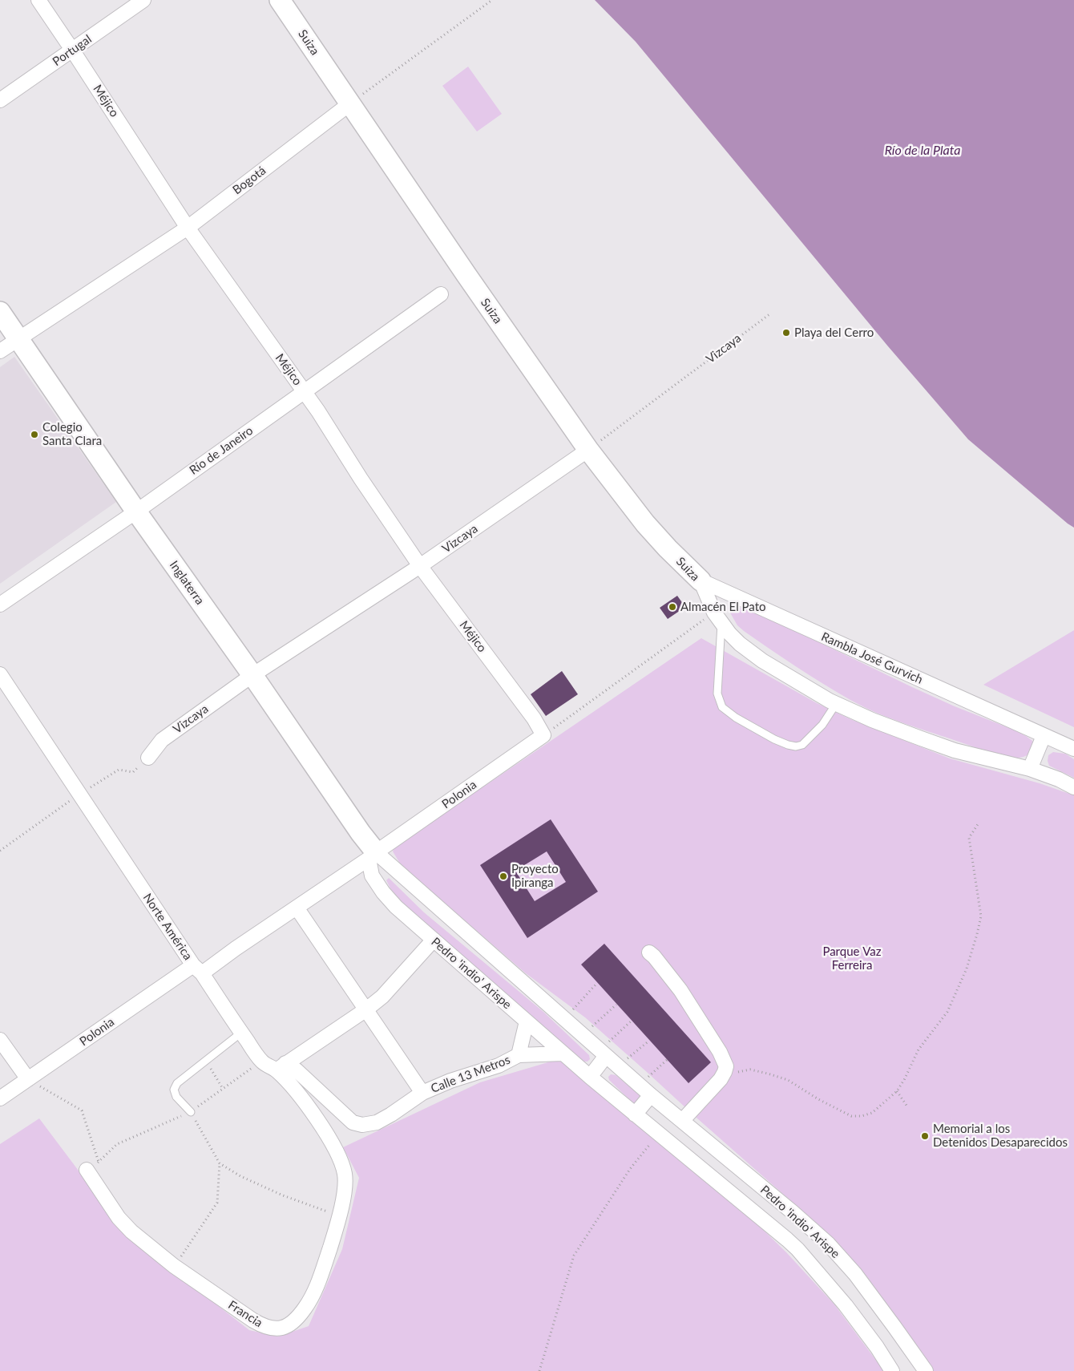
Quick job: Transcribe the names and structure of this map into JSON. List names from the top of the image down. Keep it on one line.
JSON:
{"streets":{"street":["Suiza","Portugal","Méjico","Bogotá","Vizcaya","Río de Janeiro","Inglaterra","Rambla José Gurvich","Polonia","Norte América","Pedro 'indio' Arispe","Calle 13 Metros","Francia"]},"crossings":[["Suiza","Bogotá"],["Suiza","Vizcaya"],["Suiza","Rambla José Gurvich"],["Portugal","Méjico"],["Méjico","Bogotá"],["Méjico","Vizcaya"],["Méjico","Río de Janeiro"],["Méjico","Polonia"],["Bogotá","Inglaterra"],["Vizcaya","Inglaterra"],["Río de Janeiro","Inglaterra"],["Inglaterra","Polonia"],["Inglaterra","Pedro 'indio' Arispe"],["Polonia","Norte América"],["Polonia","Pedro 'indio' Arispe"],["Norte América","Calle 13 Metros"],["Norte América","Francia"],["Pedro 'indio' Arispe","Calle 13 Metros"]],"water":["Río de la Plata"],"parks":["Parque Vaz Ferreira"],"places":["Playa del Cerro","Colegio Santa Clara","Almacén El Pato","Proyecto Ipiranga","Memorial a los Detenidos Desaparecidos"]}
